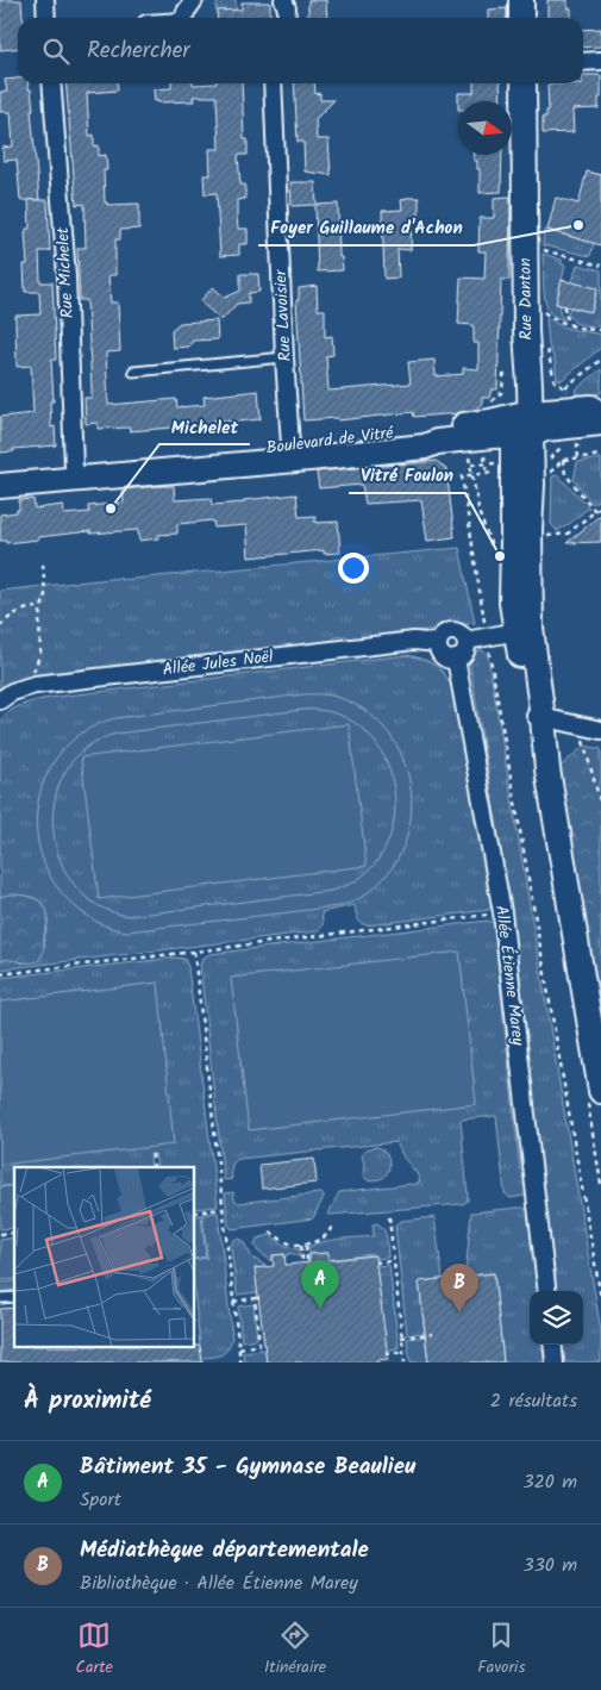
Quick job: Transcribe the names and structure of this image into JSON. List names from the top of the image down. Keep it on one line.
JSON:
{"streets":{"main road":["Rue Danton","Boulevard de Vitré"],"street":["Rue Michelet","Rue Lavoisier","Allée Jules Noël","Allée Étienne Marey"]},"crossings":[["Rue Michelet","Boulevard de Vitré"],["Rue Danton","Boulevard de Vitré"],["Rue Lavoisier","Boulevard de Vitré"],["Allée Jules Noël","Allée Étienne Marey"]],"places":["Foyer Guillaume d'Achon","Michelet","Vitré Foulon"],"north":"right","page":{"search":"Rechercher","pins":["A","B"],"heading":["À proximité","2 résultats"],"list":[{"mark":"A","name":"Bâtiment 35 - Gymnase Beaulieu","note":"Sport","value":"320 m"},{"mark":"B","name":"Médiathèque départementale","note":"Bibliothèque · Allée Étienne Marey","value":"330 m"}],"nav":["Carte","Itinéraire","Favoris"]}}
